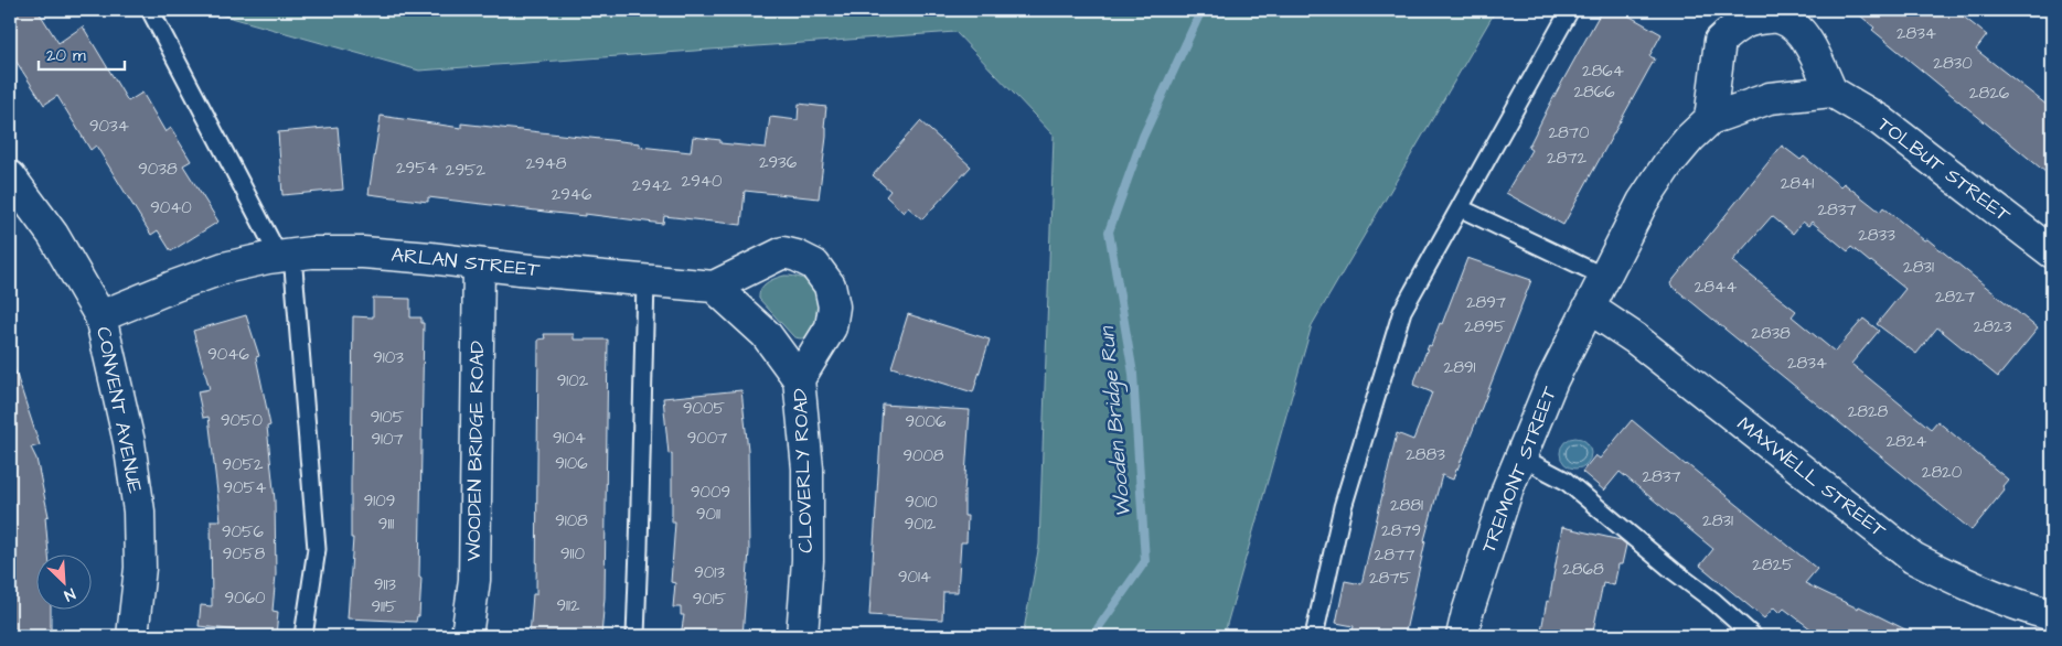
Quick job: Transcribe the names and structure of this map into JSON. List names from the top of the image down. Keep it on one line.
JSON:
{"streets":{"street":["TOLBUT STREET","ARLAN STREET","CONVENT AVENUE","WOODEN BRIDGE ROAD","TREMONT STREET","CLOVERLY ROAD","MAXWELL STREET"]},"crossings":[["ARLAN STREET","CONVENT AVENUE"],["ARLAN STREET","WOODEN BRIDGE ROAD"],["ARLAN STREET","CLOVERLY ROAD"],["TREMONT STREET","MAXWELL STREET"]],"water":["Wooden Bridge Run"],"house_numbers":["2834","2830","2864","2866","2826","9034","2870","2872","2936","2948","2954","9038","2952","2940","2841","2942","2946","9040","2837","2833","2831","2844","2827","2897","2895","2823","2838","9046","9103","2834","2891","9102","9005","2828","9105","9050","9006","9104","9007","9107","2824","2883","9008","9106","9052","2820","2837","9054","9009","9109","9010","2881","9011","9108","2831","9111","9012","2879","9056","9058","9110","2877","2825","2868","9013","9014","2875","9113","9060","9015","9112","9115"],"scale_bar":"20 m","north":"bottom right"}
